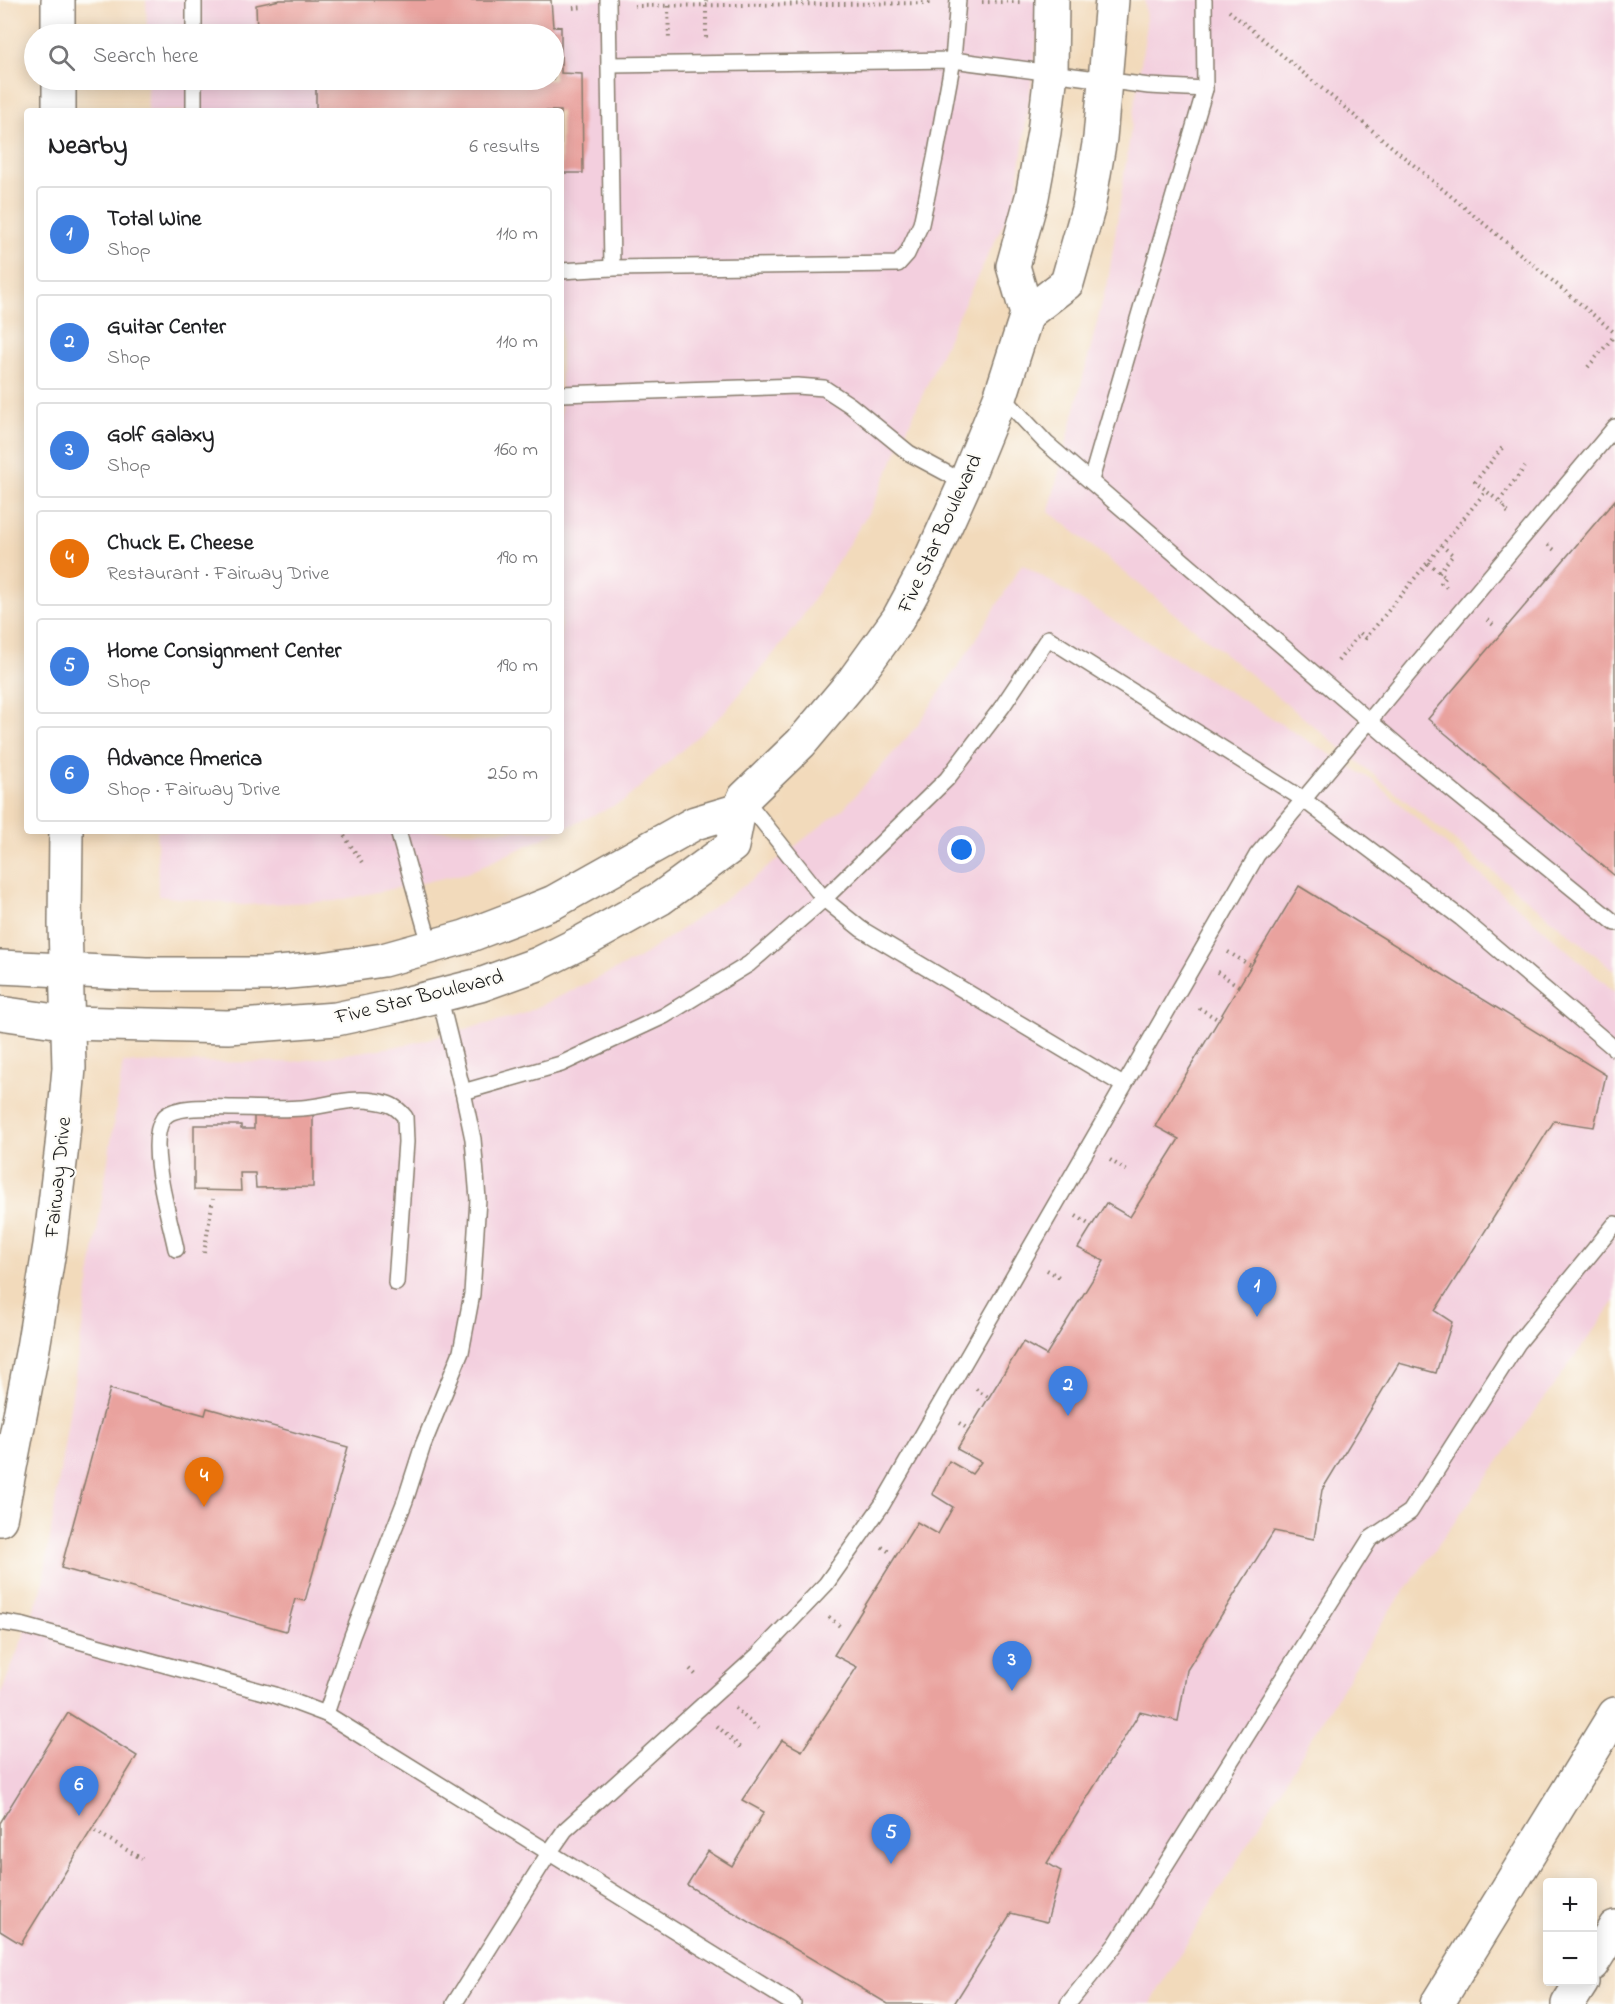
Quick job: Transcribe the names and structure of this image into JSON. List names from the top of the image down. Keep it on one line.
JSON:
{"streets":{"main road":["Five Star Boulevard","Fairway Drive"]},"crossings":[["Five Star Boulevard","Fairway Drive"]],"page":{"search":"Search here","heading":["Nearby","6 results"],"list":[{"mark":"1","name":"Total Wine","note":"Shop","value":"110 m"},{"mark":"2","name":"Guitar Center","note":"Shop","value":"110 m"},{"mark":"3","name":"Golf Galaxy","note":"Shop","value":"160 m"},{"mark":"4","name":"Chuck E. Cheese","note":"Restaurant · Fairway Drive","value":"190 m"},{"mark":"5","name":"Home Consignment Center","note":"Shop","value":"190 m"},{"mark":"6","name":"Advance America","note":"Shop · Fairway Drive","value":"250 m"}],"pins":["1","2","4","3","6","5"],"map_buttons":["+","−"]}}
